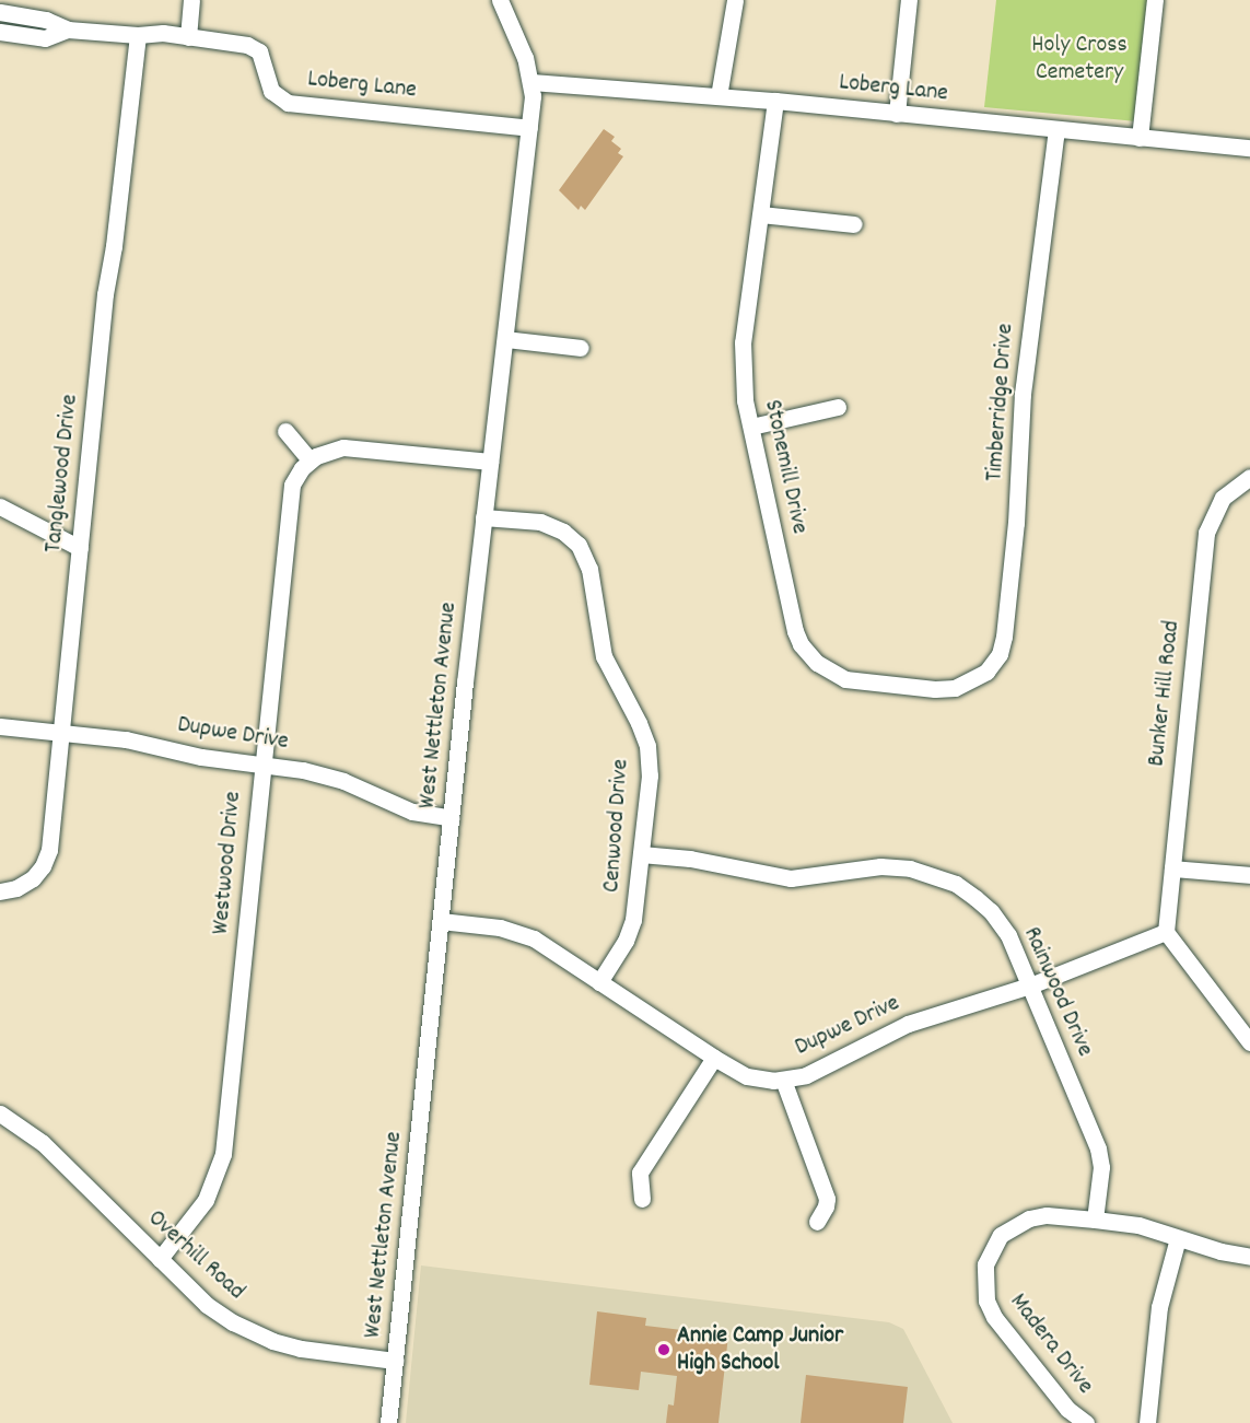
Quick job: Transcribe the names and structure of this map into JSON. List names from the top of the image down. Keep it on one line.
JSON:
{"streets":{"street":["Loberg Lane","Timberridge Drive","Stonemill Drive","Tanglewood Drive","Bunker Hill Road","West Nettleton Avenue","Dupwe Drive","Cenwood Drive","Westwood Drive","Rainwood Drive","Overhill Road","Madera Drive"]},"crossings":[["Loberg Lane","Timberridge Drive"],["Loberg Lane","Stonemill Drive"],["Loberg Lane","Tanglewood Drive"],["Loberg Lane","West Nettleton Avenue"],["Timberridge Drive","Stonemill Drive"],["Tanglewood Drive","Dupwe Drive"],["Bunker Hill Road","Dupwe Drive"],["West Nettleton Avenue","Dupwe Drive"],["West Nettleton Avenue","Cenwood Drive"],["West Nettleton Avenue","Overhill Road"],["Dupwe Drive","Cenwood Drive"],["Dupwe Drive","Westwood Drive"],["Dupwe Drive","Rainwood Drive"],["Cenwood Drive","Rainwood Drive"],["Westwood Drive","Overhill Road"],["Rainwood Drive","Madera Drive"]],"parks":["Holy Cross Cemetery"],"places":["Annie Camp Junior High School"]}
